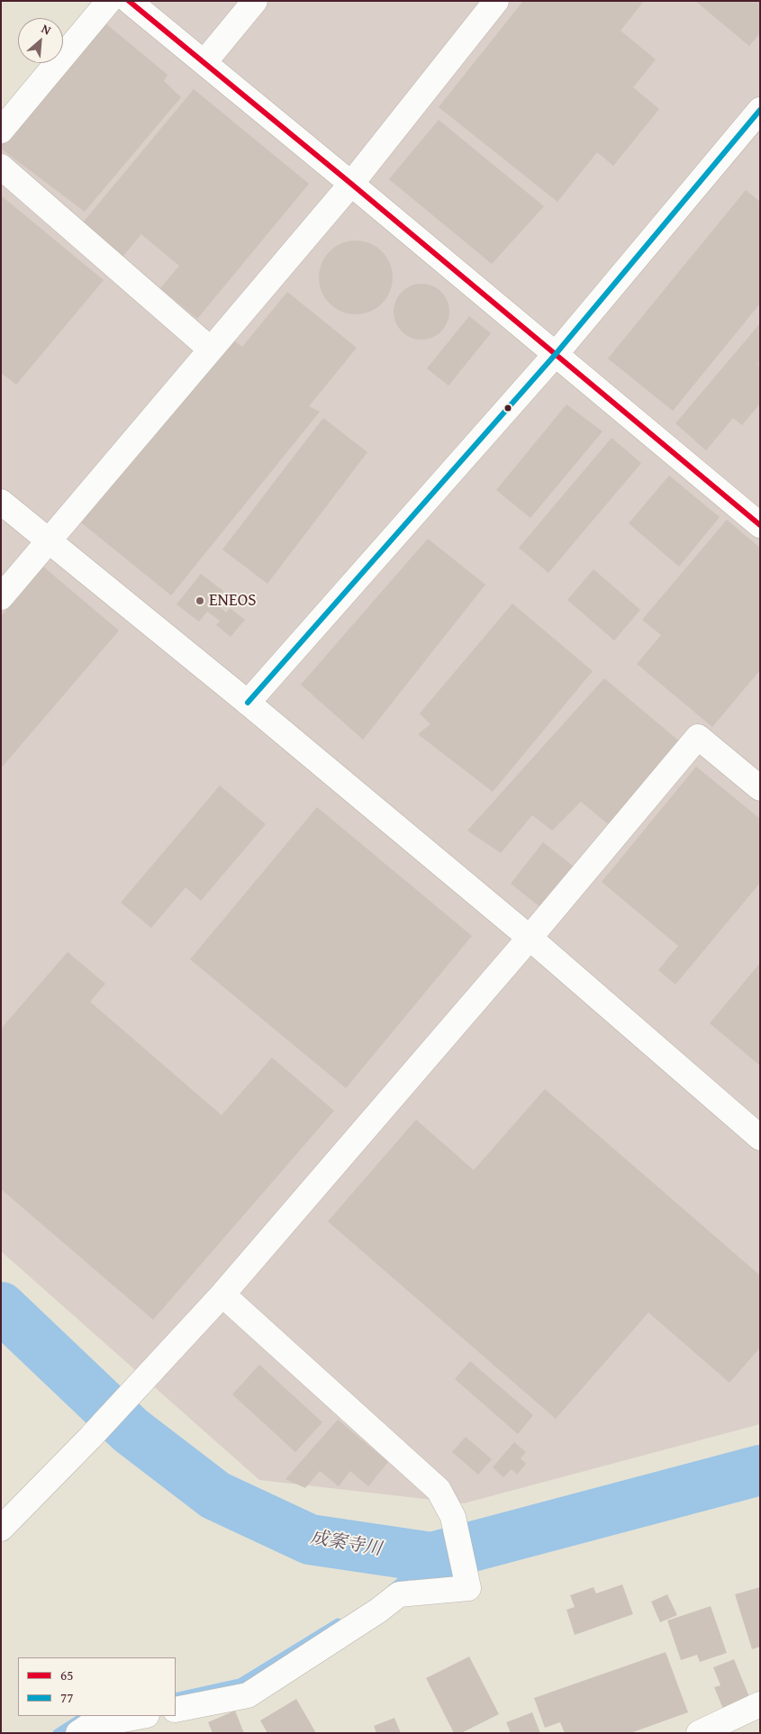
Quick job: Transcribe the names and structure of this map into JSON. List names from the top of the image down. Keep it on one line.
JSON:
{"water":["成案寺川"],"places":["ENEOS"],"lines":["transit line 65","transit line 77"],"legend":["65","77"],"north":"top right"}
